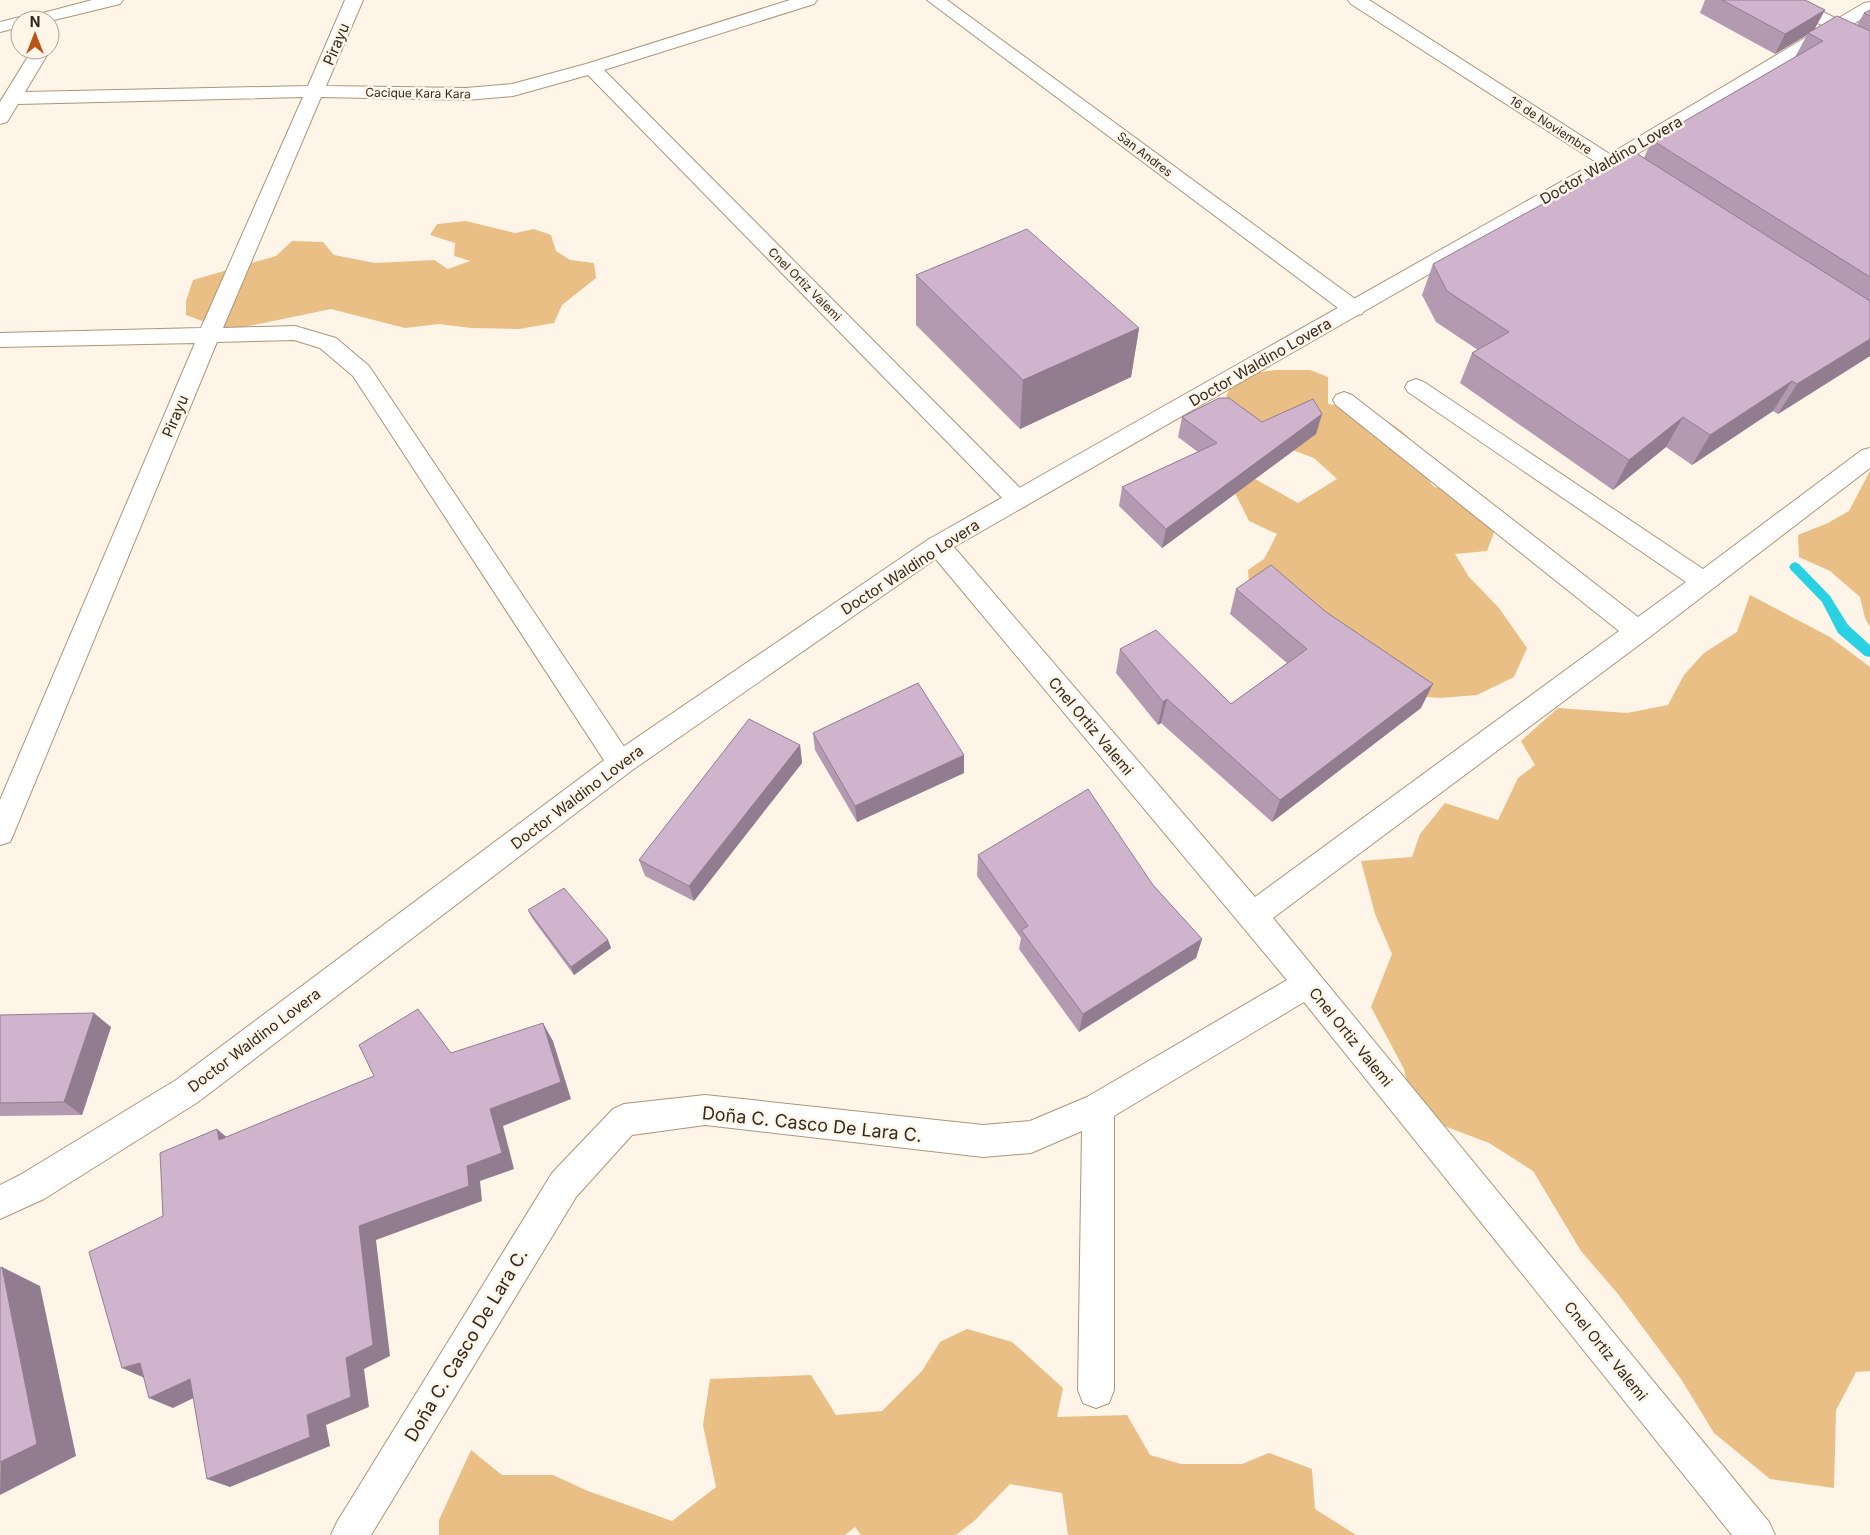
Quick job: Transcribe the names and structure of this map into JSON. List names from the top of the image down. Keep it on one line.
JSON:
{"streets":{"street":["Pirayu","Cacique Kara Kara","16 de Noviembre","San Andres","Doctor Waldino Lovera","Cnel Ortiz Valemi","Doña C. Casco De Lara C."]},"crossings":[["Pirayu","Cacique Kara Kara"],["Cacique Kara Kara","Cnel Ortiz Valemi"],["16 de Noviembre","Doctor Waldino Lovera"],["San Andres","Doctor Waldino Lovera"],["Doctor Waldino Lovera","Cnel Ortiz Valemi"],["Cnel Ortiz Valemi","Doña C. Casco De Lara C."]],"north":"top"}
